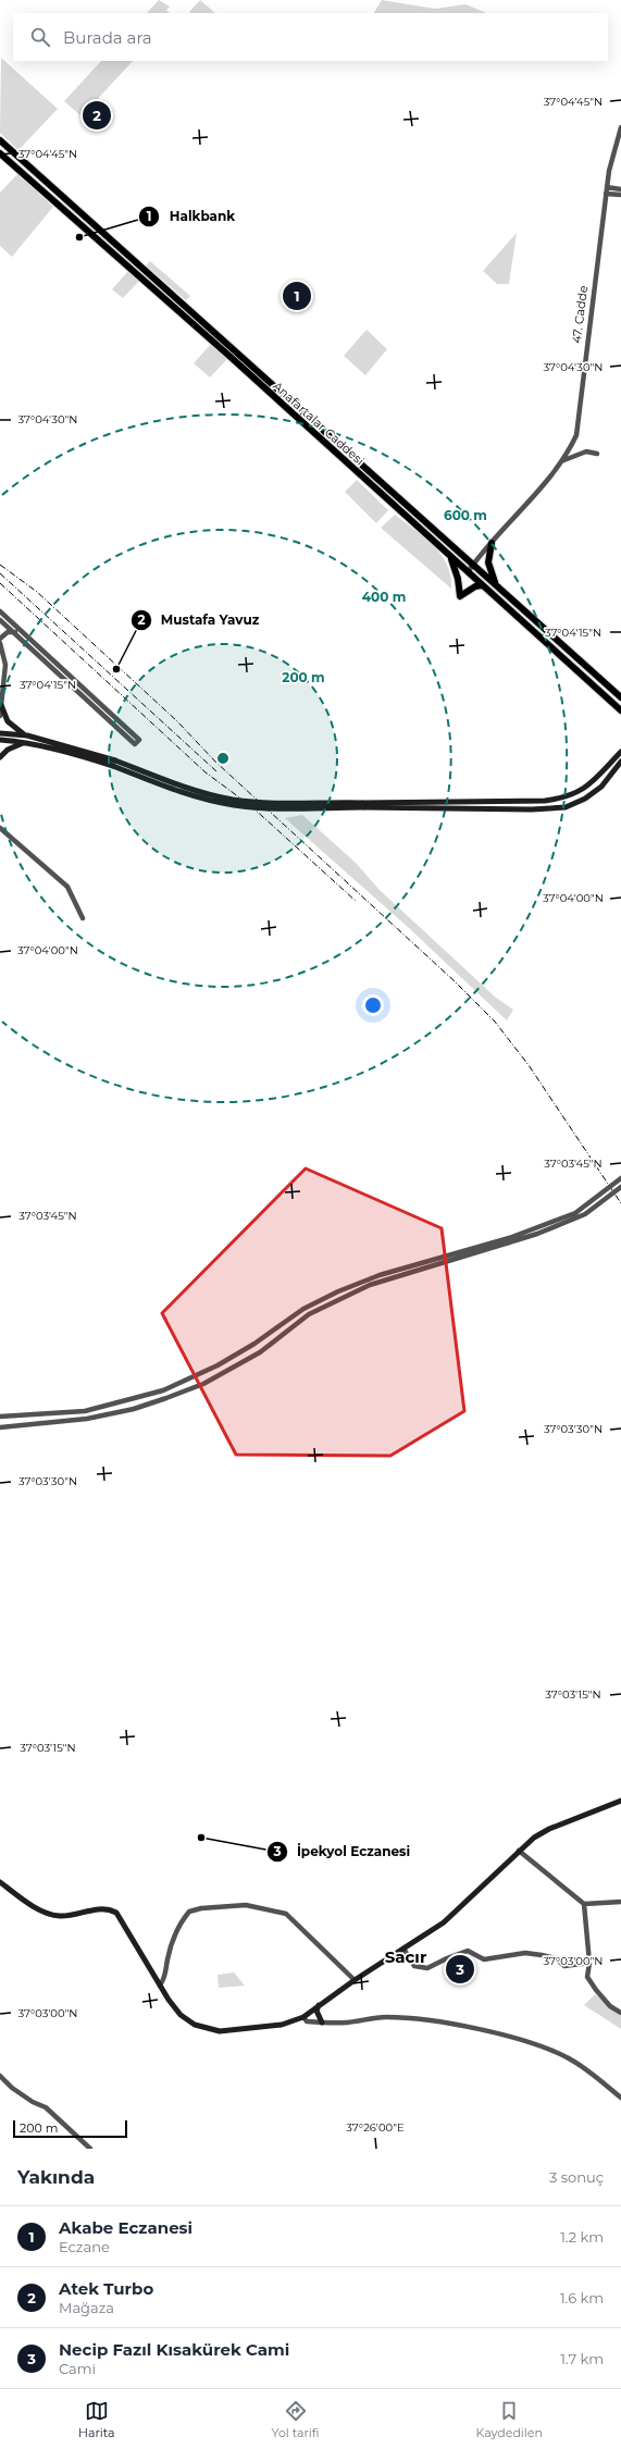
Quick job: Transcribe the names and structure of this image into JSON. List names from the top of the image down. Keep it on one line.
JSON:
{"streets":{"main road":["Anafartalar Caddesi"],"street":["47. Cadde"]},"crossings":[["47. Cadde","Anafartalar Caddesi"]],"districts":["Sacır"],"places":["Halkbank","Mustafa Yavuz","İpekyol Eczanesi"],"scale_bar":"200 m","page":{"search":"Burada ara","pins":["2","1","3"],"scale":"200 m","heading":["Yakında","3 sonuç"],"list":[{"mark":"1","name":"Akabe Eczanesi","note":"Eczane","value":"1.2 km"},{"mark":"2","name":"Atek Turbo","note":"Mağaza","value":"1.6 km"},{"mark":"3","name":"Necip Fazıl Kısakürek Cami","note":"Cami","value":"1.7 km"}],"nav":["Harita","Yol tarifi","Kaydedilen"]},"coordinates":["37°04'45\"N","37°04'30\"N","37°04'15\"N","37°04'00\"N","37°03'45\"N","37°03'30\"N","37°03'15\"N","37°03'00\"N","37°26'00\"E"],"rings":["600 m","400 m","200 m"]}
